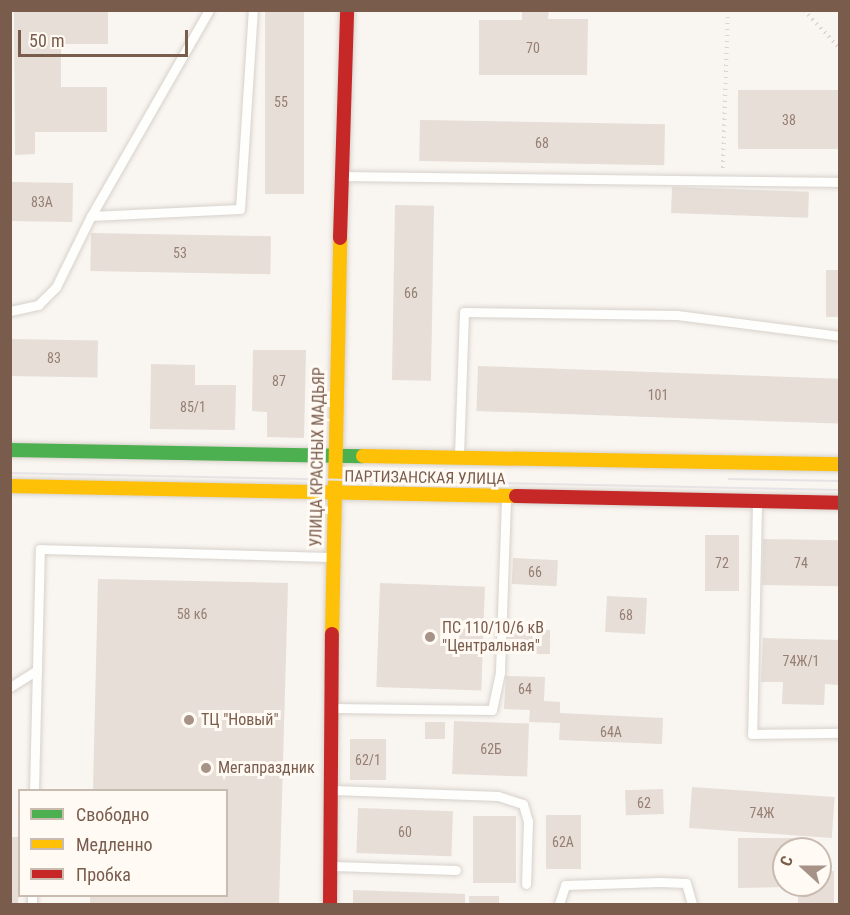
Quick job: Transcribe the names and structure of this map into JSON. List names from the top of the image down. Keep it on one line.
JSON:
{"streets":{"street":["УЛИЦА КРАСНЫХ МАДЬЯР","ПАРТИЗАНСКАЯ УЛИЦА"]},"crossings":[["УЛИЦА КРАСНЫХ МАДЬЯР","ПАРТИЗАНСКАЯ УЛИЦА"]],"places":["ПС 110/10/6 кВ \"Центральная\"","ТЦ \"Новый\"","Мегапраздник"],"house_numbers":["70","55","38","68","83А","53","66","83","87","101","85/1","72","74","66","58 к6","68","74Ж/1","64","64А","62Б","62/1","62","74Ж","60","62А"],"legend":["Свободно","Медленно","Пробка"],"scale_bar":"50 m","north":"left"}
